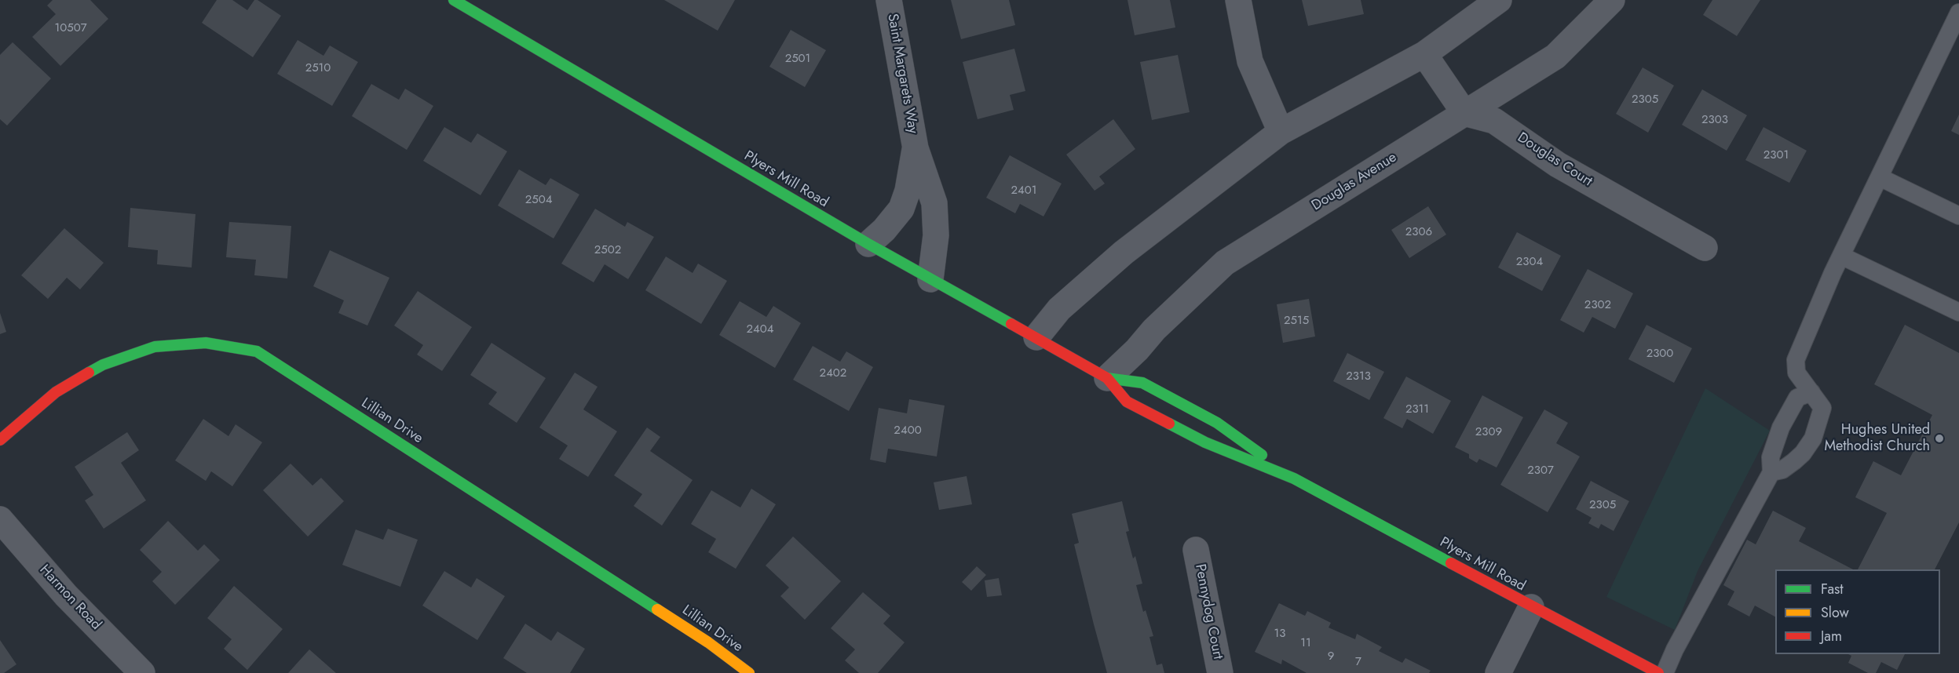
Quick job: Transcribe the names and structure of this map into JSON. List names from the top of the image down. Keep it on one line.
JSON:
{"streets":{"street":["Saint Margarets Way","Douglas Court","Plyers Mill Road","Douglas Avenue","Lillian Drive","Harmon Road","Pennydog Court"]},"crossings":[["Saint Margarets Way","Plyers Mill Road"],["Douglas Court","Douglas Avenue"],["Plyers Mill Road","Douglas Avenue"]],"places":["Hughes United Methodist Church"],"house_numbers":["10507","2501","2510","2305","2303","2301","2401","2504","2306","2502","2304","2302","2515","2404","2300","2402","2313","2311","2400","2309","2307","2305","13","11","9","7"],"legend":["Fast","Slow","Jam"]}
